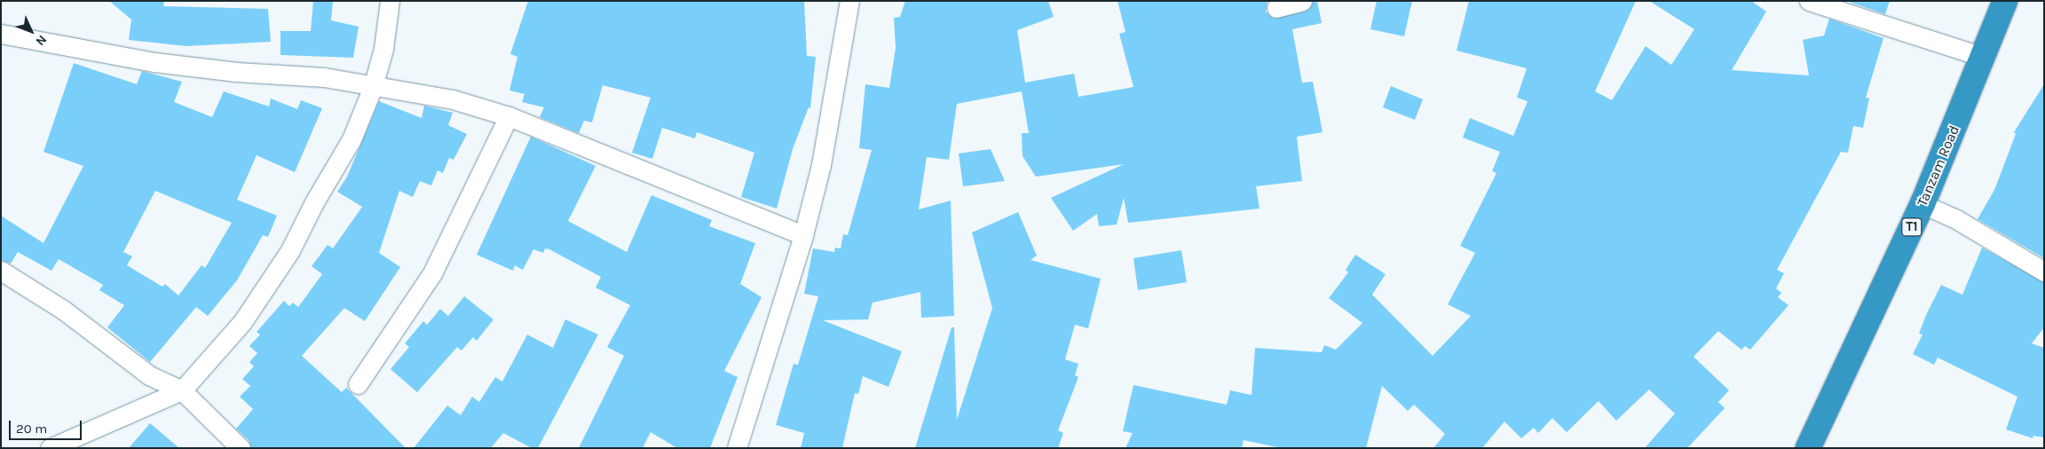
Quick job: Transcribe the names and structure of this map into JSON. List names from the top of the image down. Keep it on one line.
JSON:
{"streets":{"highway":["Tanzam Road","T1"]},"scale_bar":"20 m","north":"bottom right"}
